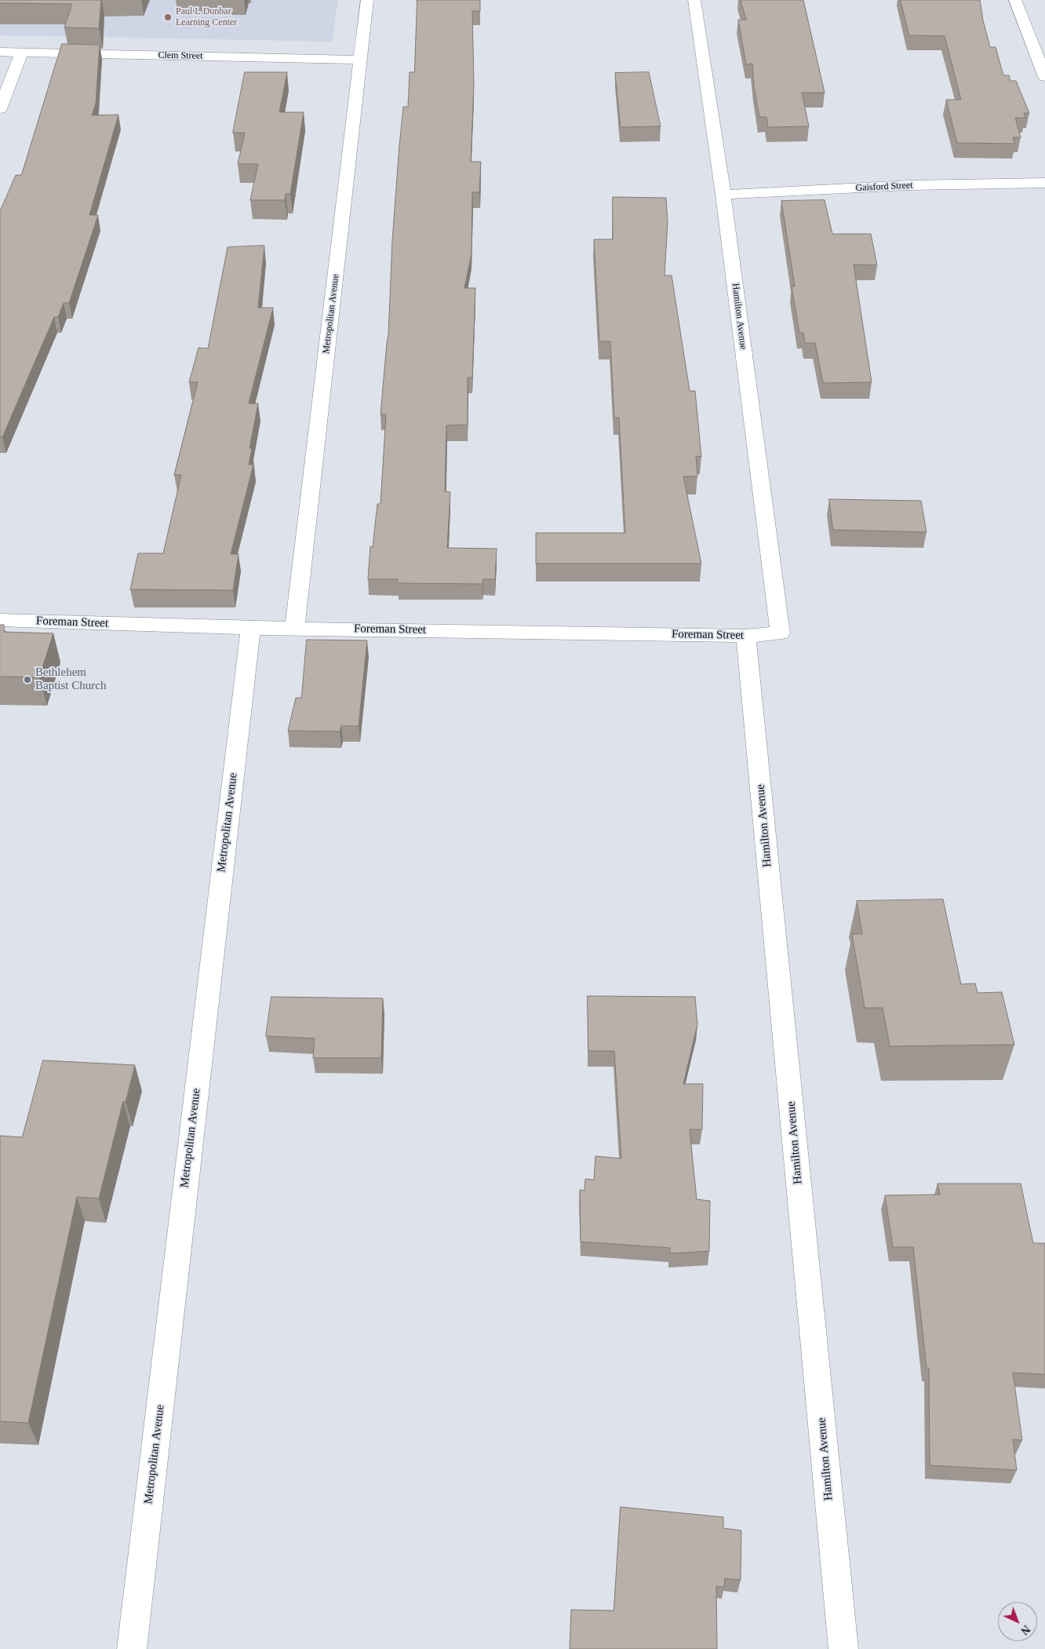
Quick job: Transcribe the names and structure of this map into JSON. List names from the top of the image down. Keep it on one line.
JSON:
{"streets":{"street":["Clem Street","Gaisford Street","Metropolitan Avenue","Hamilton Avenue","Foreman Street"]},"crossings":[["Clem Street","Metropolitan Avenue"],["Gaisford Street","Hamilton Avenue"],["Metropolitan Avenue","Foreman Street"],["Hamilton Avenue","Foreman Street"]],"places":["Paul L Dunbar Learning Center","Bethlehem Baptist Church"],"north":"bottom right"}
